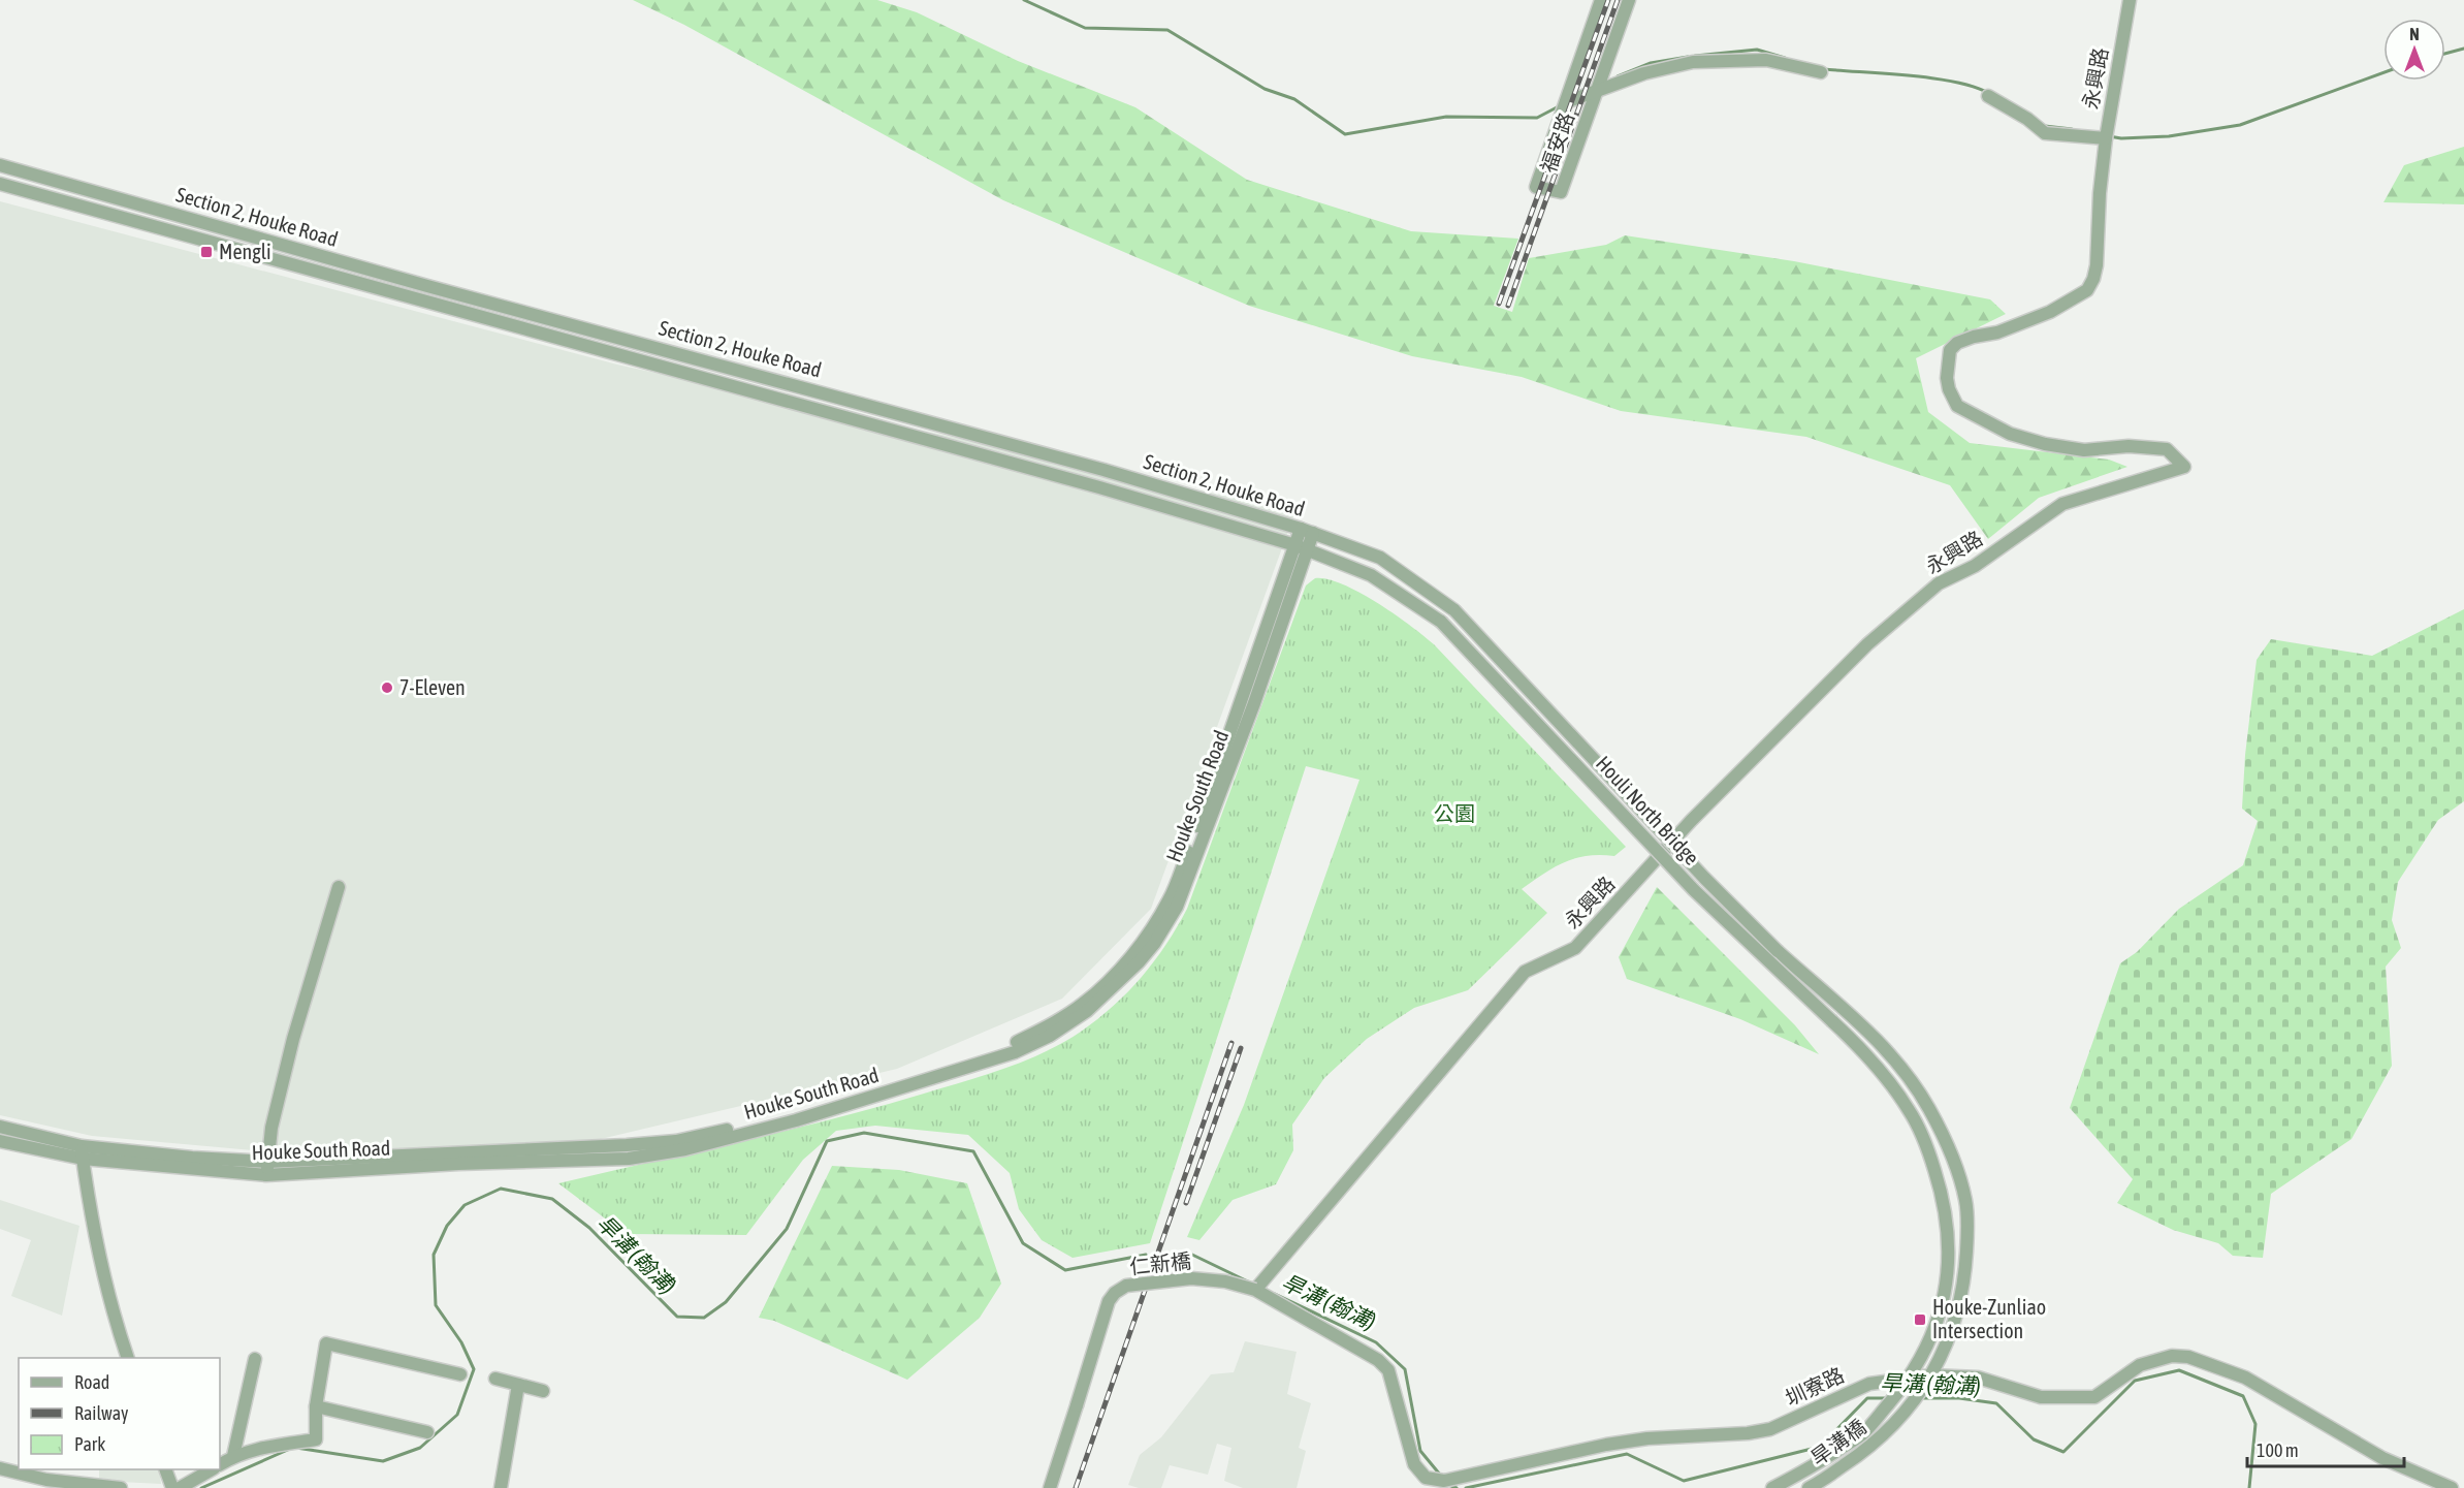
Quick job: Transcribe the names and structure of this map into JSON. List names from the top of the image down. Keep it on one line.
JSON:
{"streets":{"street":["永興路","福安路","Section 2, Houke Road","Houke South Road","Houli North Bridge","仁新橋","圳寮路","旱溝橋"]},"crossings":[["永興路","仁新橋"],["永興路","圳寮路"],["Section 2, Houke Road","Houke South Road"],["Section 2, Houke Road","Houli North Bridge"],["Houli North Bridge","圳寮路"],["Houli North Bridge","旱溝橋"],["仁新橋","圳寮路"],["圳寮路","旱溝橋"]],"water":["旱溝 (翰溝)"],"parks":["公園"],"places":{"transit":["Mengli","Houke-Zunliao Intersection"],"other":["7-Eleven"]},"legend":["Road","Railway","Park"],"scale_bar":"100 m","north":"top"}
